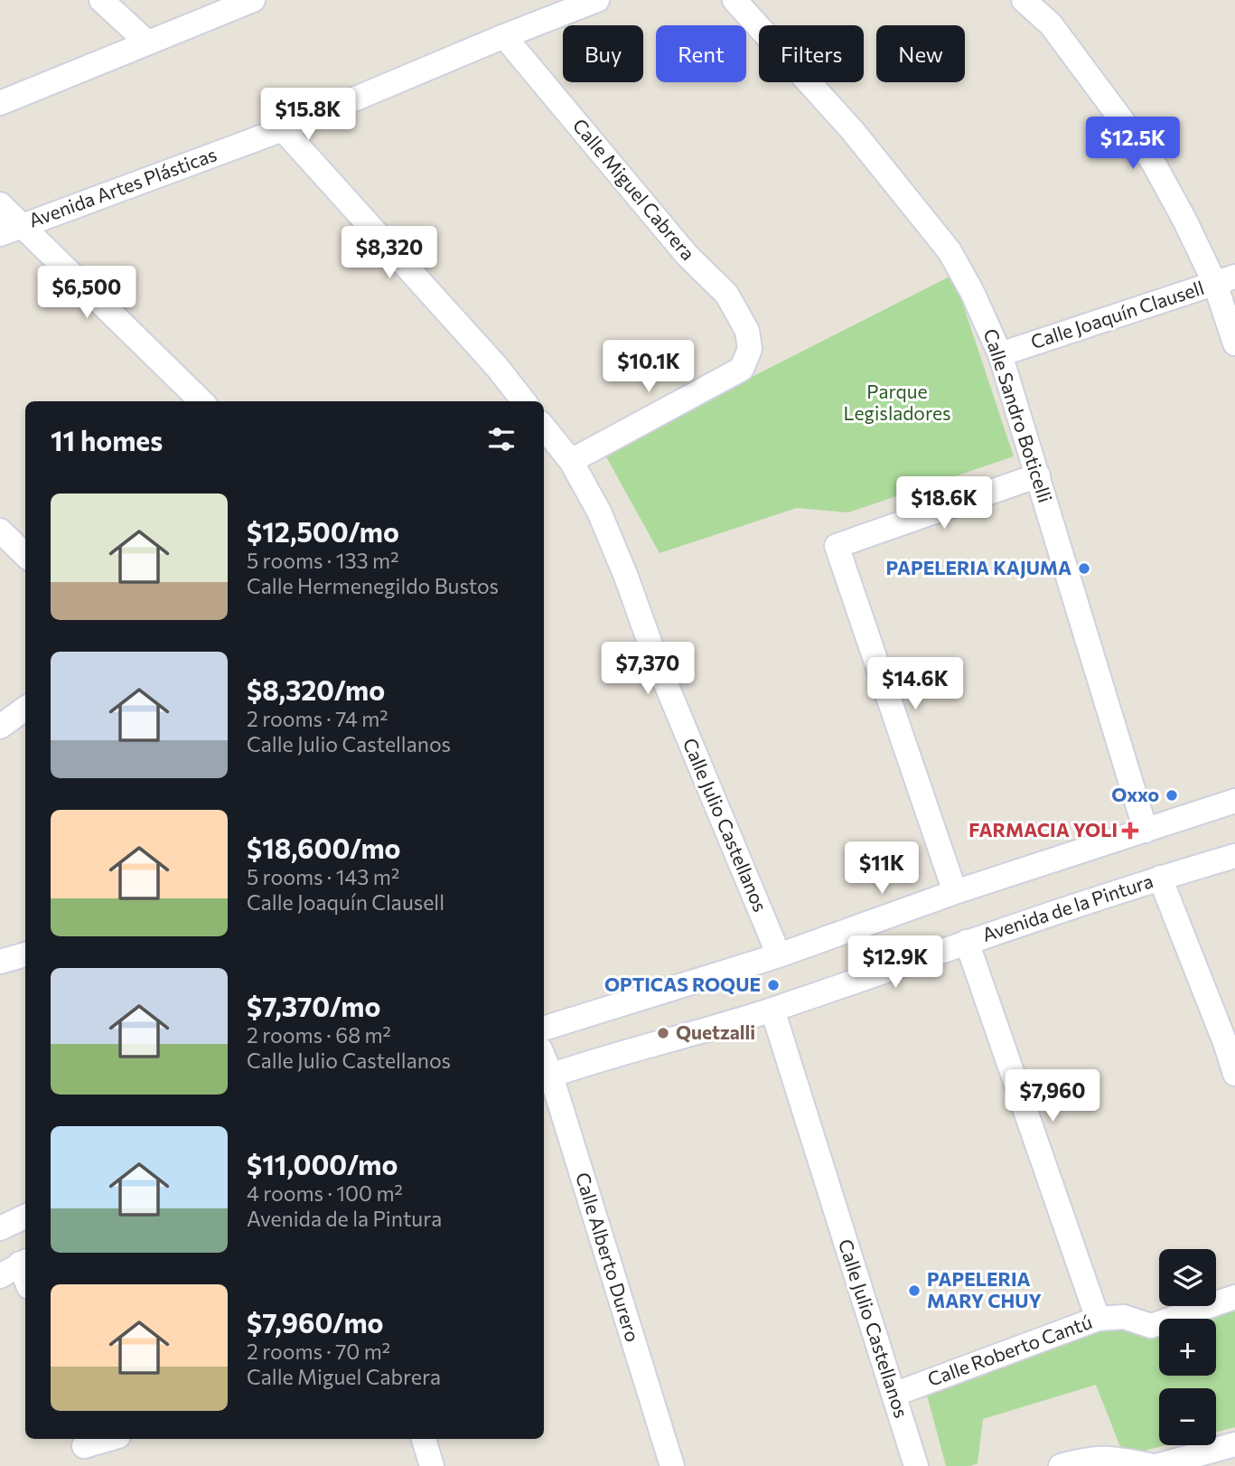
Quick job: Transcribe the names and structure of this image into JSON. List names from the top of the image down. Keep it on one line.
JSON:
{"streets":{"street":["Avenida Artes Plásticas","Calle Miguel Cabrera","Calle Joaquín Clausell","Calle Sandro Boticelli","Calle Julio Castellanos","Avenida de la Pintura","Calle Alberto Durero","Calle Roberto Cantú"]},"crossings":[["Avenida Artes Plásticas","Calle Miguel Cabrera"],["Calle Miguel Cabrera","Calle Julio Castellanos"],["Calle Joaquín Clausell","Calle Sandro Boticelli"],["Calle Julio Castellanos","Avenida de la Pintura"],["Calle Julio Castellanos","Calle Roberto Cantú"],["Avenida de la Pintura","Calle Alberto Durero"]],"parks":["Parque Legisladores"],"places":{"other":["PAPELERIA KAJUMA","Oxxo","OPTICAS ROQUE","Quetzalli","PAPELERIA MARY CHUY"],"health":["FARMACIA YOLI"]},"page":{"chip":["Buy","Rent","Filters","New"],"price":["$15.8K","$12.5K","$8,320","$6,500","$10.1K","$18.6K","$7,370","$14.6K","$11K","$12.9K","$7,960"],"heading":"11 homes","list":[{"name":"$12,500/mo","note":"5 rooms · 133 m² · Calle Hermenegildo Bustos"},{"name":"$8,320/mo","note":"2 rooms · 74 m² · Calle Julio Castellanos"},{"name":"$18,600/mo","note":"5 rooms · 143 m² · Calle Joaquín Clausell"},{"name":"$7,370/mo","note":"2 rooms · 68 m² · Calle Julio Castellanos"},{"name":"$11,000/mo","note":"4 rooms · 100 m² · Avenida de la Pintura"},{"name":"$7,960/mo","note":"2 rooms · 70 m² · Calle Miguel Cabrera"}],"map_buttons":["+","−"]}}
